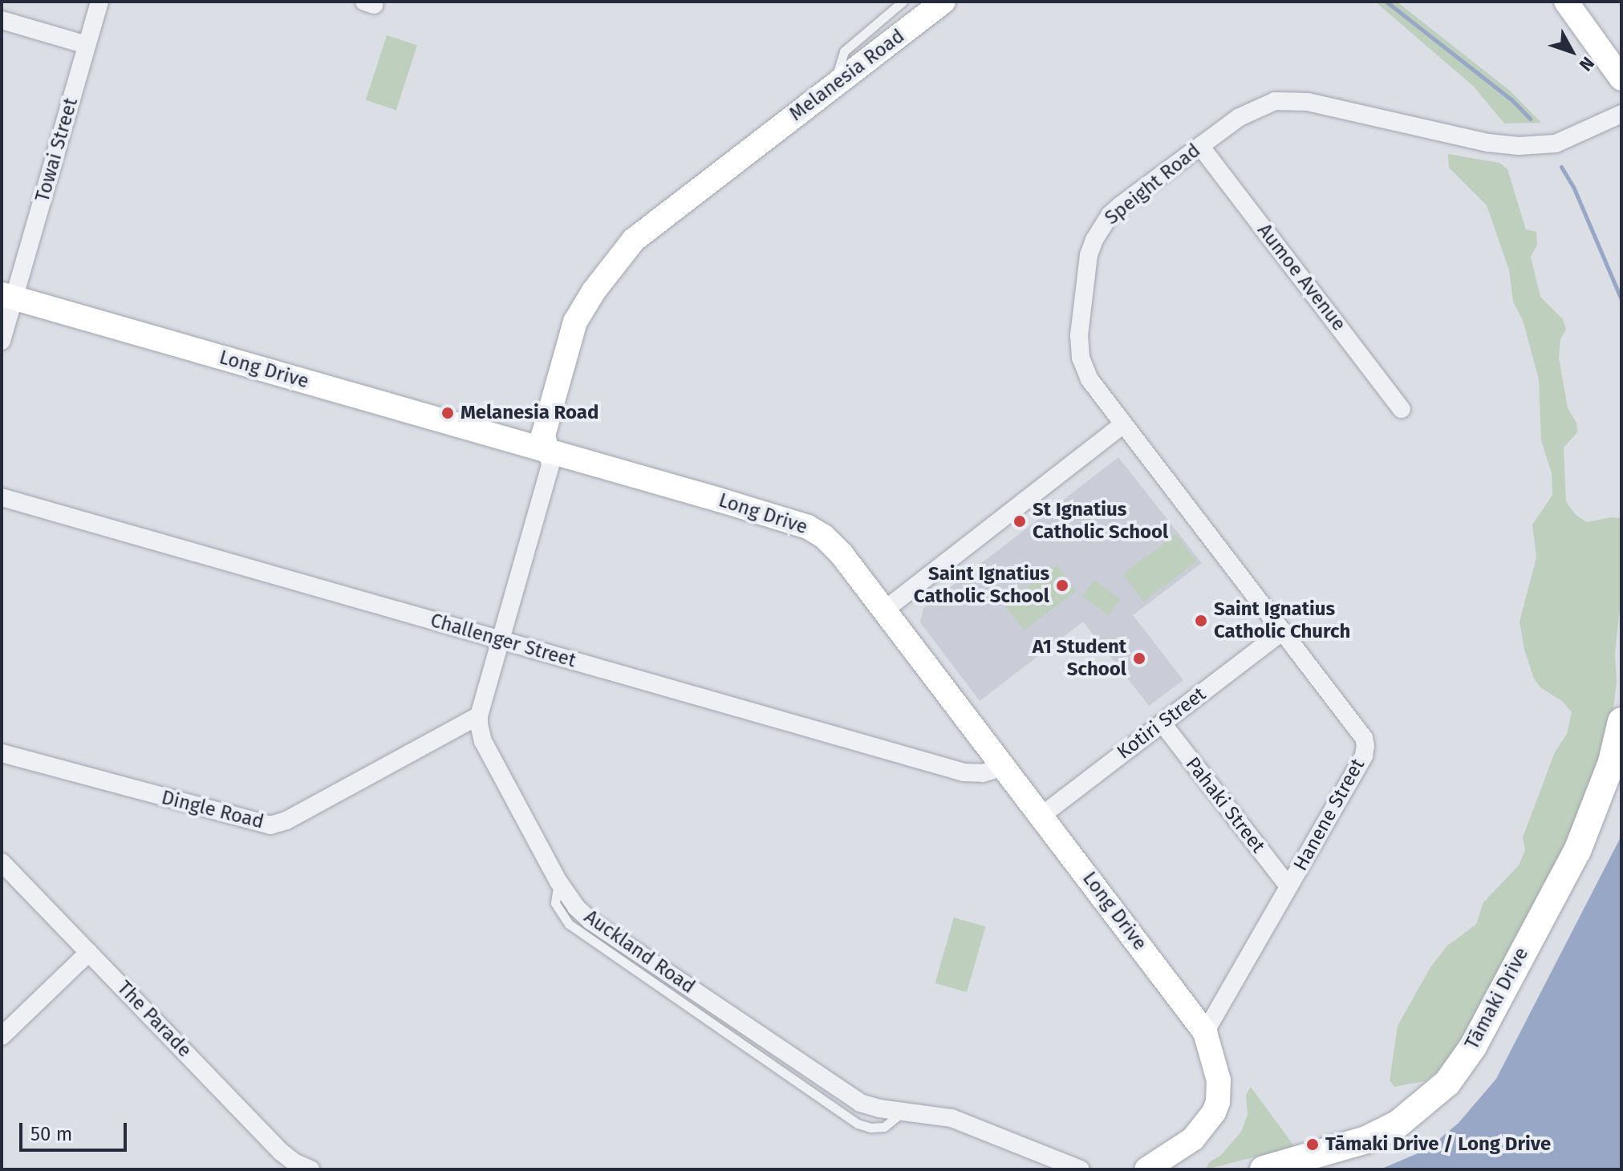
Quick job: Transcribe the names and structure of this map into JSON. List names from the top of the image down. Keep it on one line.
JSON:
{"streets":{"main road":["Tāmaki Drive"],"street":["Melanesia Road","Towai Street","Speight Road","Aumoe Avenue","Long Drive","Challenger Street","Kotiri Street","Pahaki Street","Dingle Road","Hanene Street","Auckland Road","The Parade"]},"crossings":[["Melanesia Road","Long Drive"],["Melanesia Road","Auckland Road"],["Towai Street","Long Drive"],["Speight Road","Aumoe Avenue"],["Speight Road","Hanene Street"],["Long Drive","Challenger Street"],["Long Drive","Kotiri Street"],["Long Drive","Hanene Street"],["Long Drive","Auckland Road"],["Challenger Street","Auckland Road"],["Kotiri Street","Pahaki Street"],["Kotiri Street","Hanene Street"],["Pahaki Street","Hanene Street"],["Dingle Road","Auckland Road"]],"places":["Melanesia Road","St Ignatius Catholic School","Saint Ignatius Catholic School","Saint Ignatius Catholic Church","A1 Student School","Tāmaki Drive / Long Drive"],"scale_bar":"50 m","north":"bottom right"}
